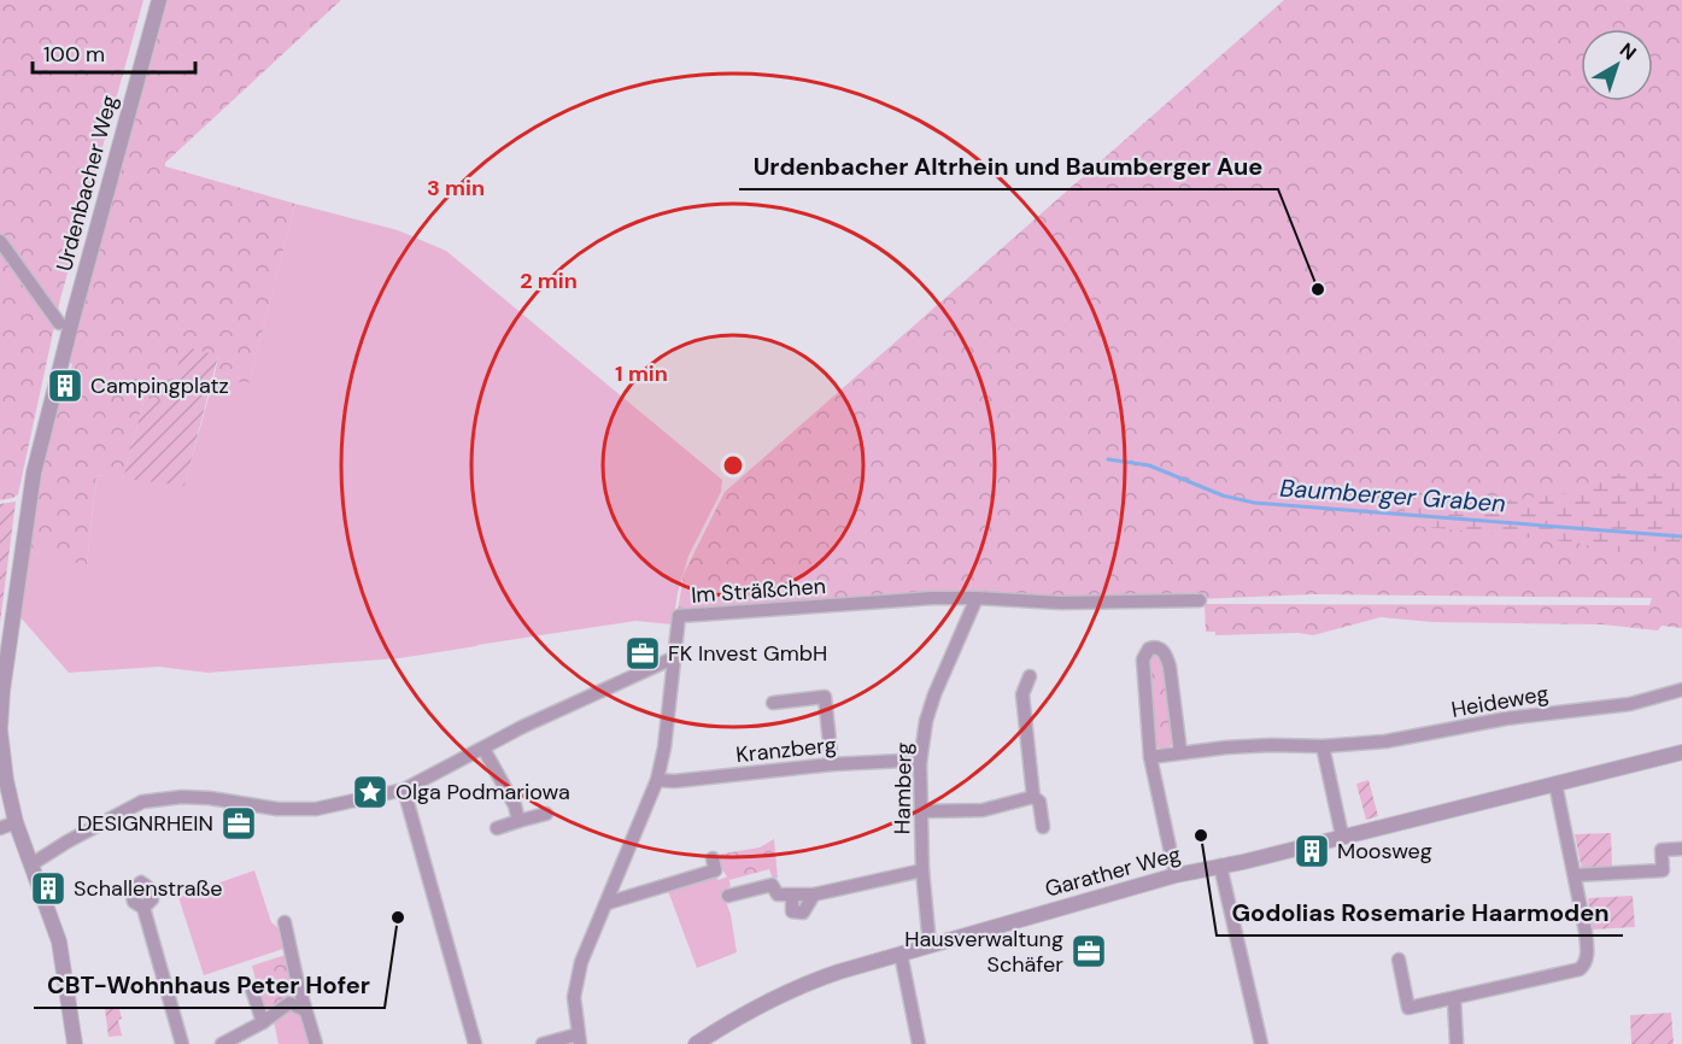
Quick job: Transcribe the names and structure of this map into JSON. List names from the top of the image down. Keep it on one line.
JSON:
{"streets":{"street":["Urdenbacher Weg","Im Sträßchen","Heideweg","Kranzberg","Hamberg","Garather Weg"]},"crossings":[["Im Sträßchen","Kranzberg"],["Im Sträßchen","Hamberg"],["Kranzberg","Hamberg"],["Hamberg","Garather Weg"]],"water":["Baumberger Graben"],"places":{"other":["Urdenbacher Altrhein und Baumberger Aue","Godolias Rosemarie Haarmoden","CBT-Wohnhaus Peter Hofer"],"building":["Campingplatz","Moosweg","Schallenstraße"],"office":["FK Invest GmbH","DESIGNRHEIN","Hausverwaltung Schäfer"],"place":["Olga Podmariowa"]},"scale_bar":"100 m","north":"top right","rings":["3 min","2 min","1 min"]}
